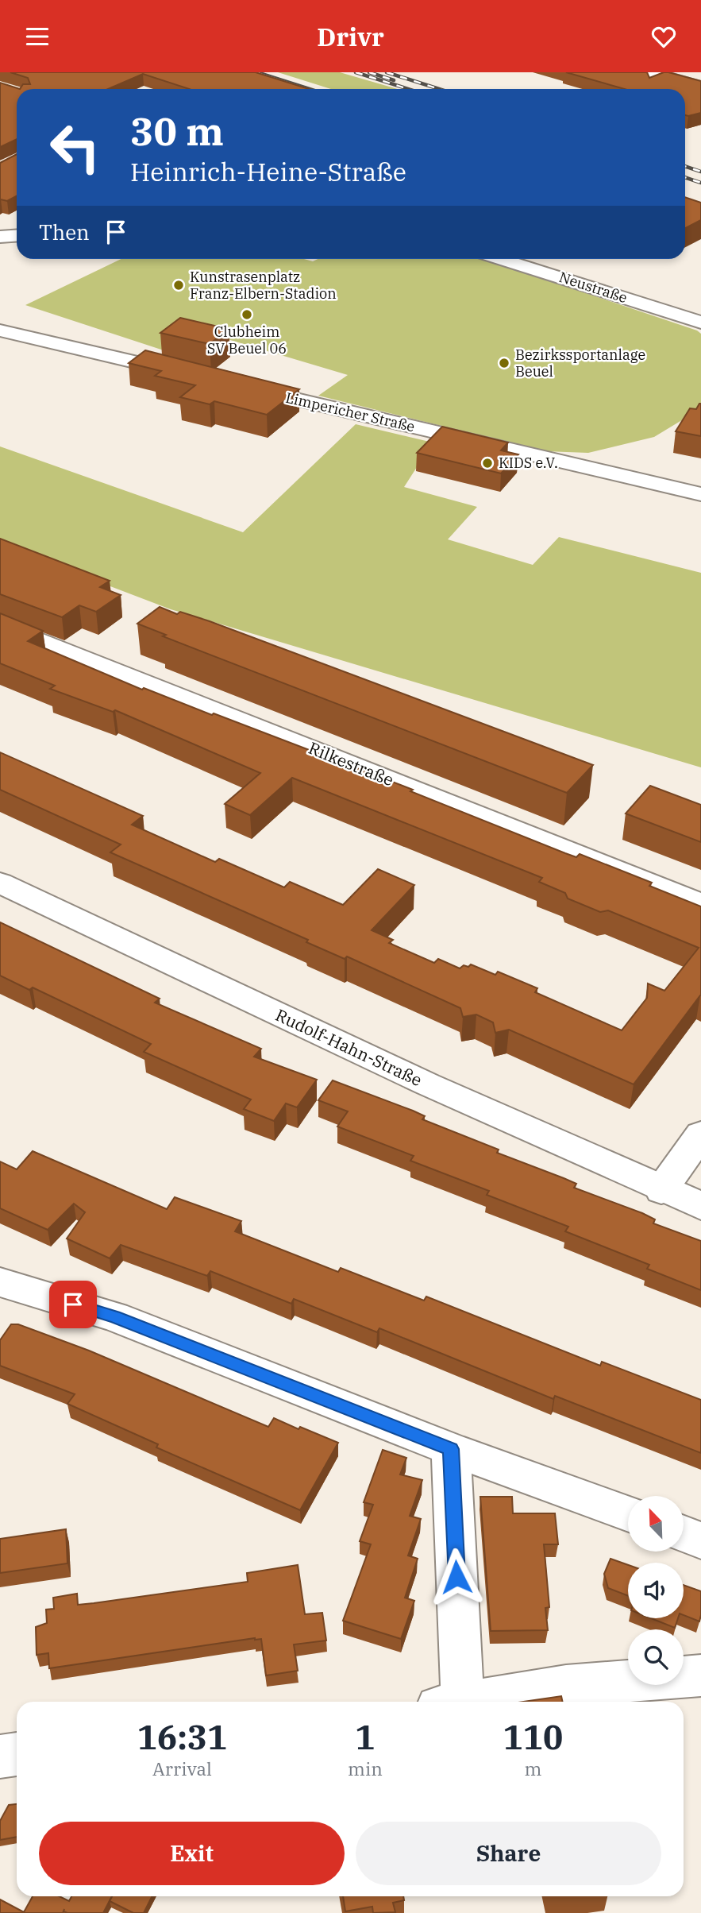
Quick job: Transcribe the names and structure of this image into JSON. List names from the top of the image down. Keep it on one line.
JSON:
{"streets":{"street":["Neustraße","Limpericher Straße","Rilkestraße","Rudolf-Hahn-Straße"]},"places":["Kunstrasenplatz Franz-Elbern-Stadion","Clubheim SV Beuel 06","Bezirkssportanlage Beuel","KIDS e.V."],"north":"top left","page":{"header":"Drivr","turn":["30 m","Heinrich-Heine-Straße"],"then":"Then","eta":["16:31","Arrival","1","min","110","m"],"buttons":["Exit","Share"]}}
